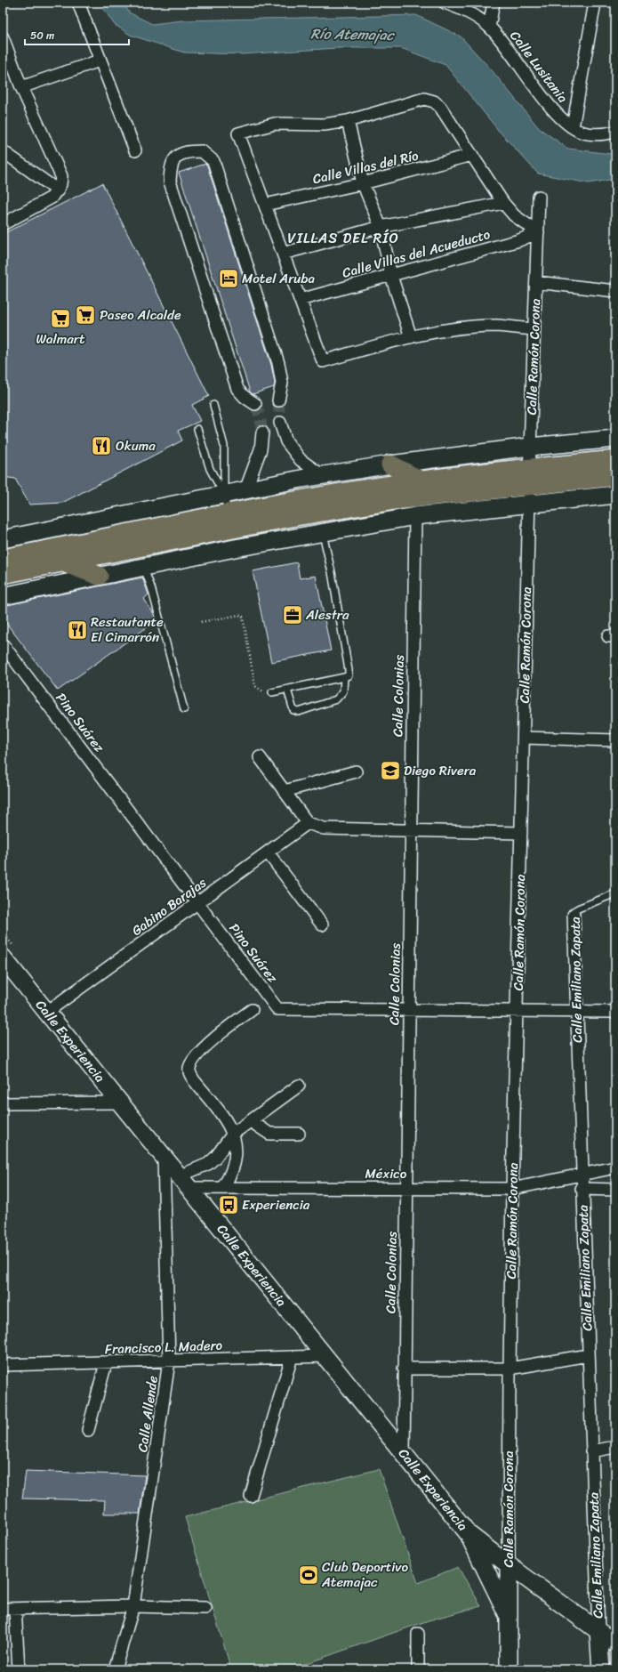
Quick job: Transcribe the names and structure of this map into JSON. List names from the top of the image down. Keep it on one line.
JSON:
{"streets":{"street":["Calle Lusitania","Calle Villas del Río","Calle Villas del Acueducto","Calle Ramón Corona","Calle Colonias","Pino Suárez","Gabino Barajas","Calle Emiliano Zapata","Calle Experiencia","México","Francisco L. Madero","Calle Allende"]},"crossings":[["Calle Villas del Acueducto","Calle Ramón Corona"],["Calle Ramón Corona","Pino Suárez"],["Calle Ramón Corona","Calle Experiencia"],["Calle Ramón Corona","México"],["Calle Colonias","Pino Suárez"],["Calle Colonias","Calle Experiencia"],["Calle Colonias","México"],["Pino Suárez","Gabino Barajas"],["Pino Suárez","Calle Emiliano Zapata"],["Gabino Barajas","Calle Experiencia"],["Calle Emiliano Zapata","Calle Experiencia"],["Calle Emiliano Zapata","México"],["Calle Experiencia","México"],["Calle Experiencia","Francisco L. Madero"],["Calle Experiencia","Calle Allende"],["Francisco L. Madero","Calle Allende"]],"districts":["VILLAS DEL RÍO"],"water":["Río Atemajac"],"places":{"hotel":["Motel Aruba"],"supermarket":["Paseo Alcalde","Walmart"],"restaurant":["Okuma","Restautante El Cimarrón"],"office":["Alestra"],"school or university":["Diego Rivera"],"bus stop":["Experiencia"],"sports":["Club Deportivo Atemajac"]},"scale_bar":"50 m"}
